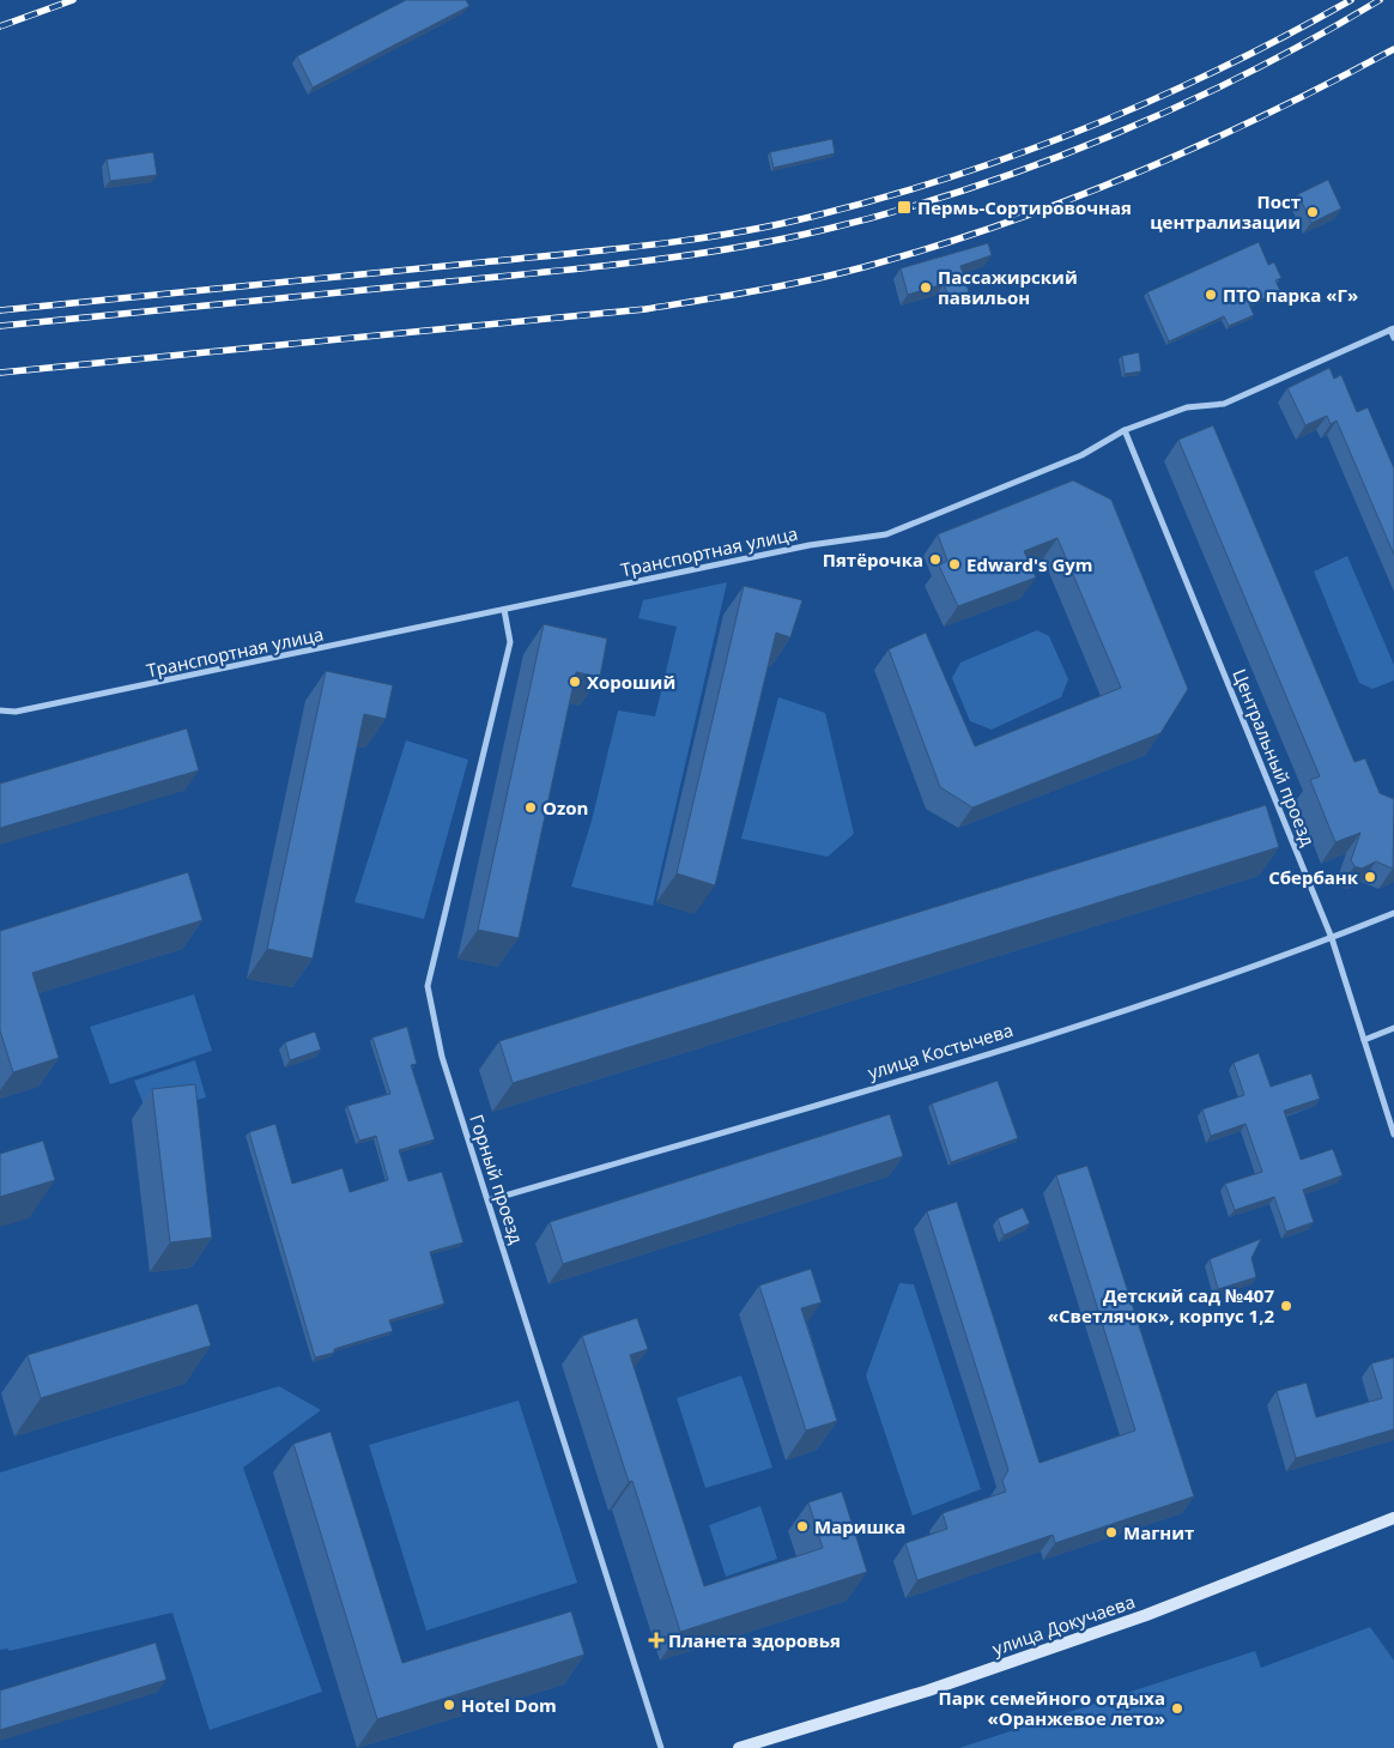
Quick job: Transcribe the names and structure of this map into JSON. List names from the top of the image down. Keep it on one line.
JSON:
{"streets":{"main road":["улица Докучаева"],"street":["Транспортная улица","Центральный проезд","улица Костычева","Горный проезд"]},"crossings":[["Транспортная улица","Центральный проезд"],["Транспортная улица","Горный проезд"],["Центральный проезд","улица Костычева"],["улица Костычева","Горный проезд"]],"places":{"transit":["Пермь-Сортировочная"],"other":["Пост централизации","Пассажирский павильон","ПТО парка «Г»","Пятёрочка","Edward's Gym","Хороший","Ozon","Сбербанк","Детский сад №407 «Светлячок», корпус 1,2","Маришка","Магнит","Hotel Dom","Парк семейного отдыха «Оранжевое лето»"],"health":["Планета здоровья"]}}
